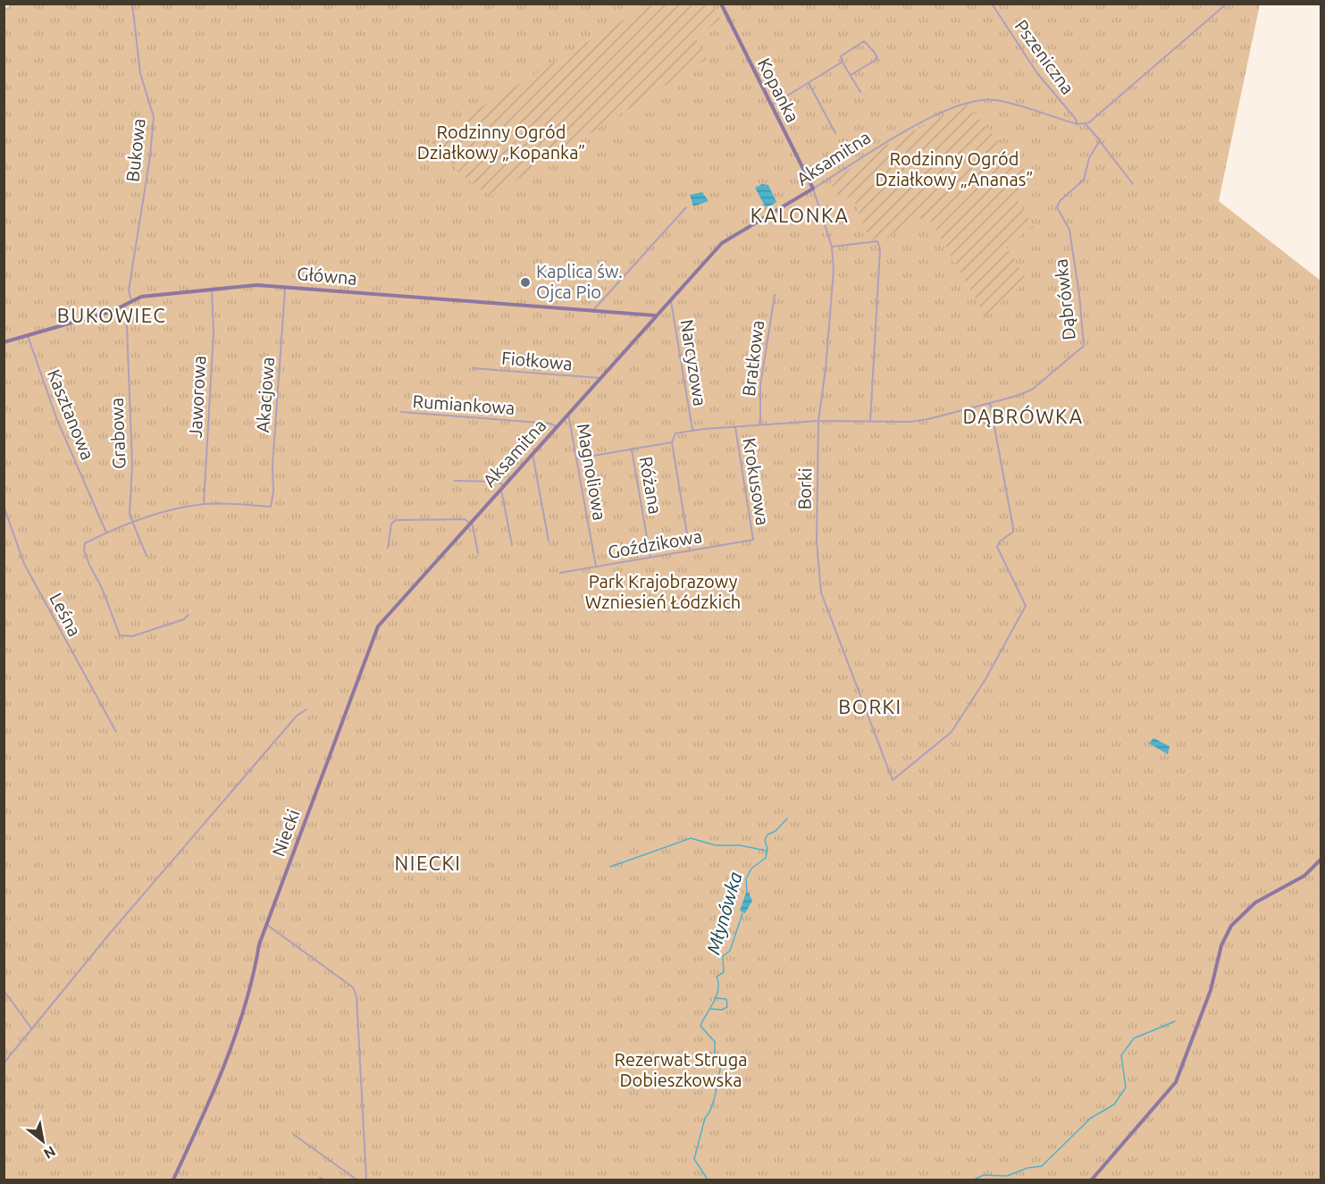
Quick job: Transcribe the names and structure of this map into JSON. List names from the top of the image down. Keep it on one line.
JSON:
{"streets":{"street":["Pszeniczna","Kopanka","Bukowa","Aksamitna","Główna","Dąbrówka","Bratkowa","Fiołkowa","Narcyzowa","Akacjowa","Jaworowa","Rumiankowa","Kasztanowa","Grabowa","Magnoliowa","Krokusowa","Różana","Borki","Goździkowa","Leśna","Niecki"]},"crossings":[["Pszeniczna","Aksamitna"],["Kopanka","Aksamitna"],["Kopanka","Borki"],["Bukowa","Główna"],["Aksamitna","Główna"],["Aksamitna","Fiołkowa"],["Aksamitna","Narcyzowa"],["Aksamitna","Rumiankowa"],["Aksamitna","Magnoliowa"],["Aksamitna","Borki"],["Aksamitna","Niecki"],["Główna","Akacjowa"],["Główna","Jaworowa"],["Dąbrówka","Bratkowa"],["Dąbrówka","Narcyzowa"],["Dąbrówka","Krokusowa"],["Dąbrówka","Borki"],["Akacjowa","Jaworowa"],["Magnoliowa","Goździkowa"],["Krokusowa","Goździkowa"],["Różana","Goździkowa"]],"districts":["KALONKA","BUKOWIEC","DĄBRÓWKA","BORKI","NIECKI"],"water":["Młynówka"],"parks":["Rodzinny Ogród Działkowy „Kopanka”","Rodzinny Ogród Działkowy „Ananas”","Park Krajobrazowy Wzniesień Łódzkich","Rezerwat Struga Dobieszkowska"],"places":["Kaplica św. Ojca Pio"],"north":"bottom right"}
